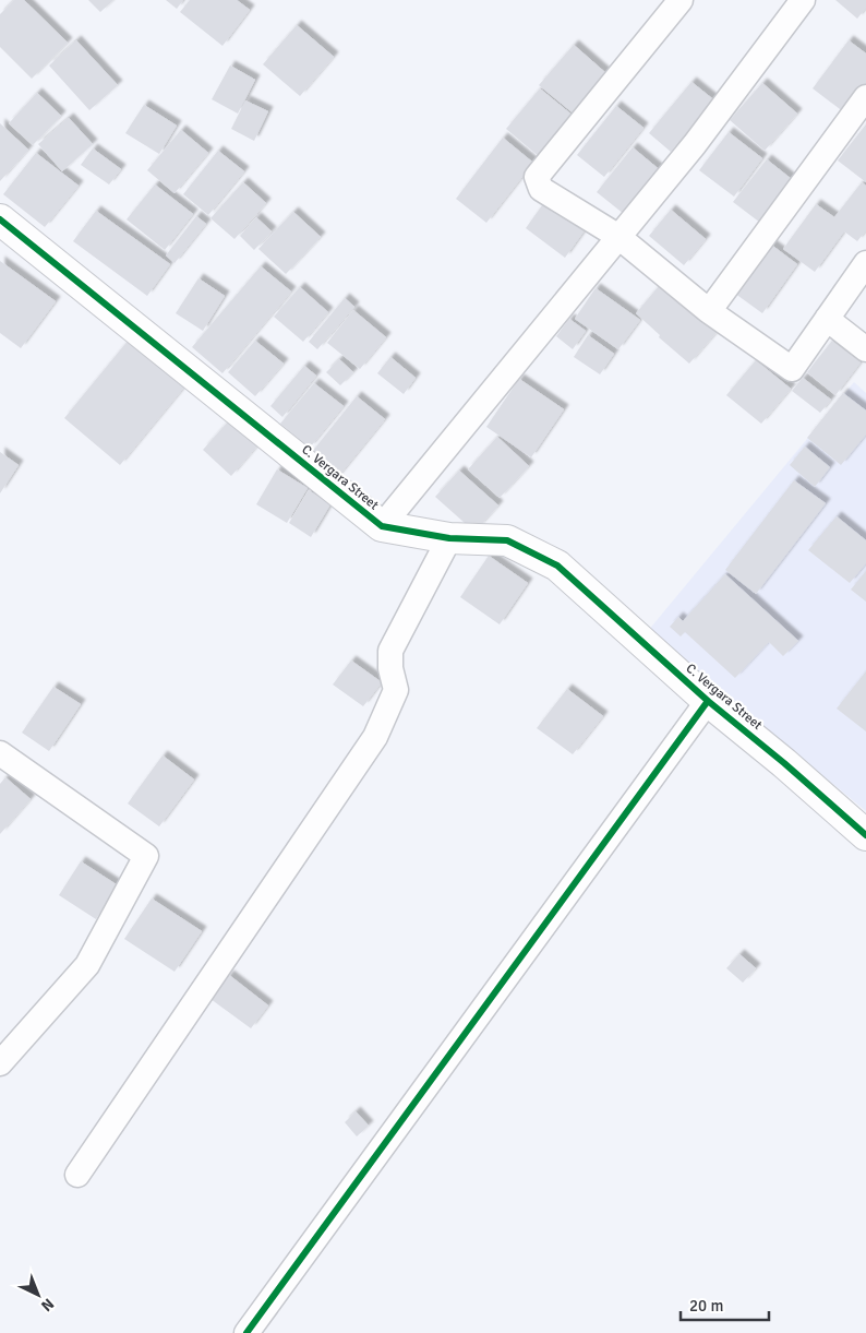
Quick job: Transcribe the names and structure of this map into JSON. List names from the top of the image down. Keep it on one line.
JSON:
{"streets":{"street":["C. Vergara Street"]},"scale_bar":"20 m","north":"bottom right"}
